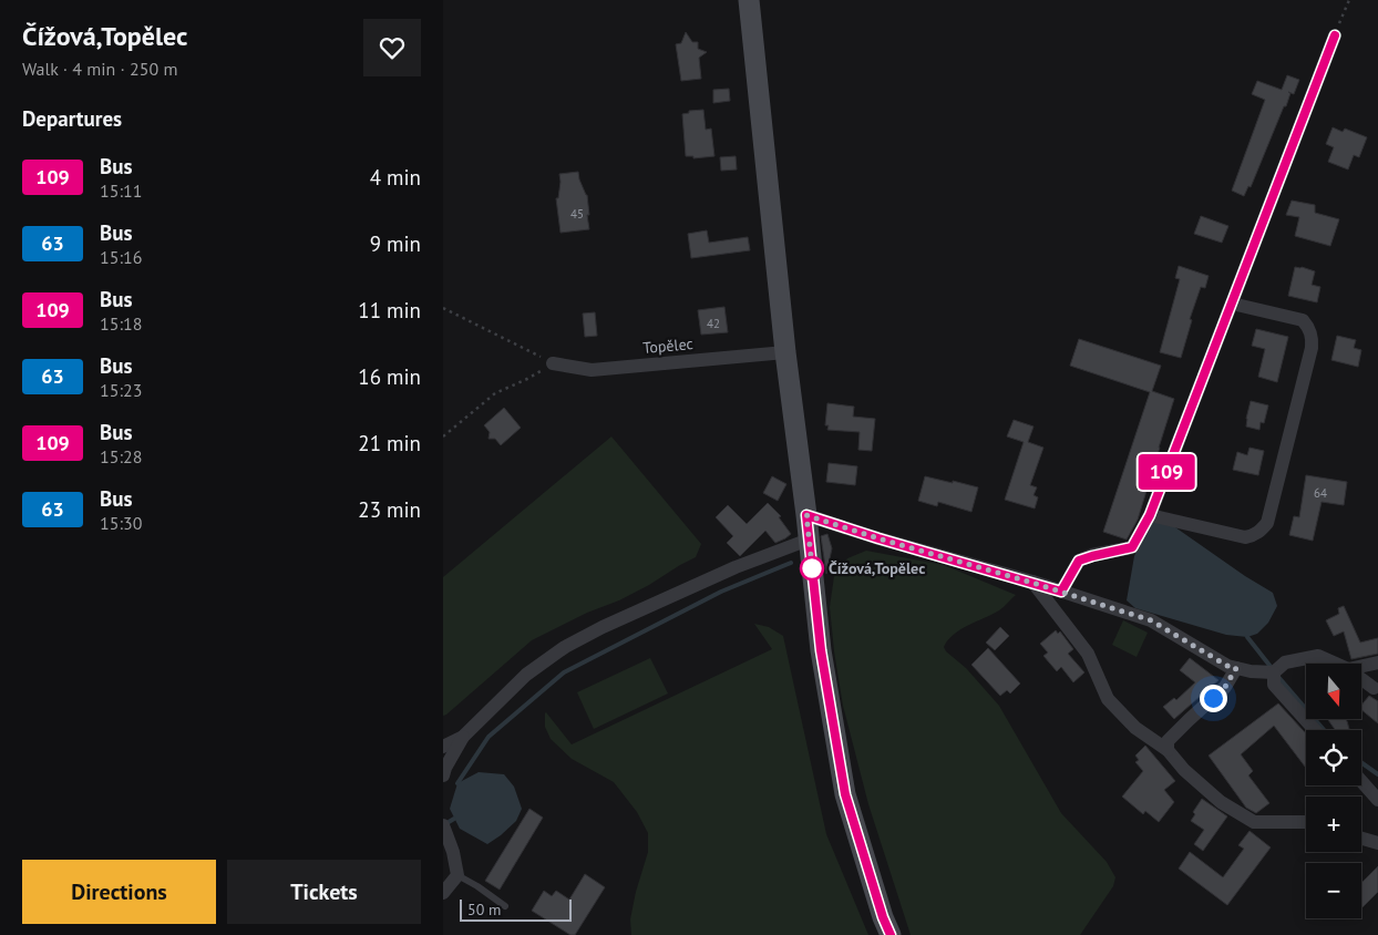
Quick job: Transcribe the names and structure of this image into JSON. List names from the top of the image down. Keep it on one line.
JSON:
{"streets":{"street":["Topělec"]},"places":["Čížová,Topělec"],"lines":["bus line 109"],"house_numbers":["45","42","64"],"scale_bar":"50 m","north":"bottom","page":{"heading":[["Čížová,Topělec","Walk · 4 min · 250 m"],"Departures"],"on_map":"109","list":[{"mark":"109","name":"Bus","note":"15:11","value":"4 min"},{"mark":"63","name":"Bus","note":"15:16","value":"9 min"},{"mark":"109","name":"Bus","note":"15:18","value":"11 min"},{"mark":"63","name":"Bus","note":"15:23","value":"16 min"},{"mark":"109","name":"Bus","note":"15:28","value":"21 min"},{"mark":"63","name":"Bus","note":"15:30","value":"23 min"}],"map_buttons":["+","−"],"buttons":["Directions","Tickets"],"scale":"50 m"}}
